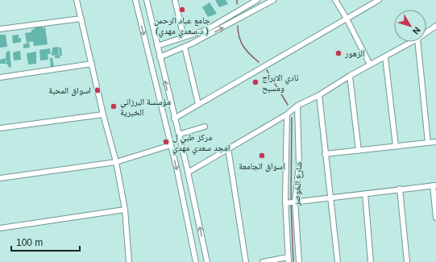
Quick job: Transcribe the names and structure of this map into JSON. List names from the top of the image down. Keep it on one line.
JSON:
{"streets":{"street":["شارع الخوصر"]},"places":["جامع عباد الرحمن (د.سعدي مهدي )","الزهور","نادي الابراج ومسبح","اسواق المحبة","مؤسسة البرزاني الخيرية","مركز طبي ل امجد سعدي مهدي","اسواق الجامعة"],"scale_bar":"100 m","north":"bottom right"}
